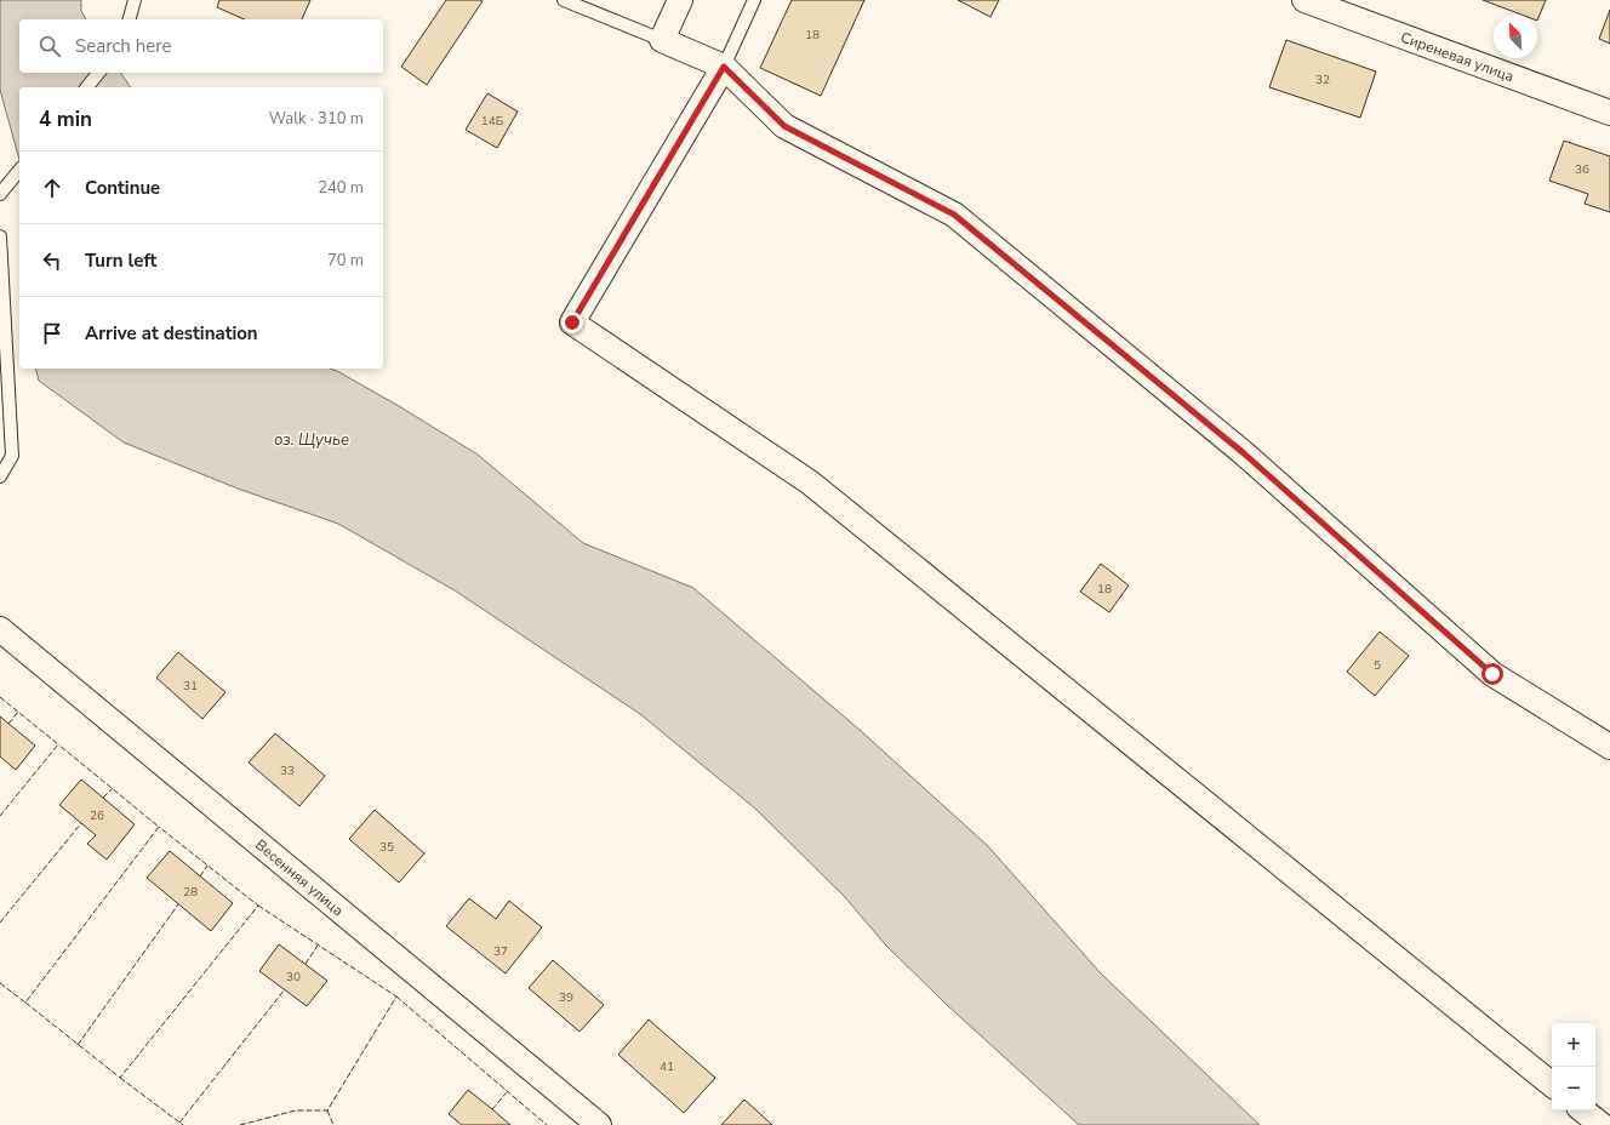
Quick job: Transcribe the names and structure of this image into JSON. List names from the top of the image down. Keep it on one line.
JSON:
{"streets":{"street":["Сиреневая улица","Весенняя улица"]},"water":["оз. Щучье"],"house_numbers":["18","32","14Б","36","18","5","31","33","26","35","28","37","30","39","41"],"north":"top left","page":{"search":"Search here","heading":["4 min","Walk · 310 m"],"list":[["Continue","240 m"],["Turn left","70 m"],"Arrive at destination"],"map_buttons":["+","−"]}}
